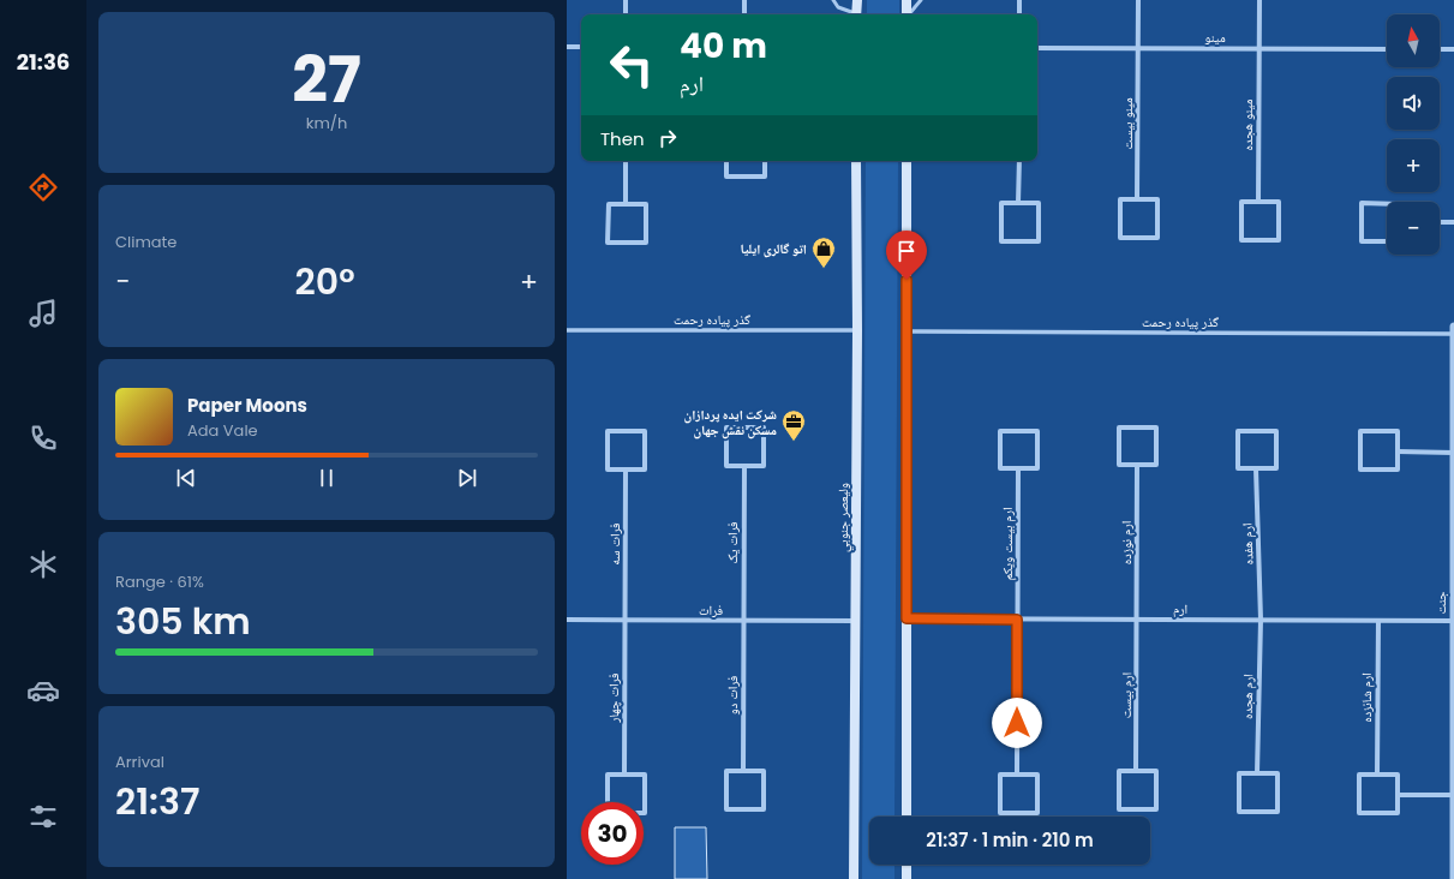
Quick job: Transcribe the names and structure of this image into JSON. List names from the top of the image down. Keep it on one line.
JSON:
{"streets":{"main road":["وليعصر جنوبي"],"street":["مینو","مینو بیست","مینو هجده","گذر پیاده رحمت","فرات یک","ارم نوزده","فرات سه","ارم بیست ویکم","ارم هفده","جنت","ارم","فرات","فرات دو","ارم بیست","ارم هجده","فرات چهار","ارم شانزده"]},"crossings":[["مینو","مینو بیست"],["مینو","مینو هجده"],["گذر پیاده رحمت","وليعصر جنوبي"],["گذر پیاده رحمت","جنت"],["وليعصر جنوبي","فرات"],["فرات یک","فرات"],["فرات یک","فرات دو"],["ارم نوزده","ارم"],["ارم نوزده","ارم بیست"],["فرات سه","فرات"],["فرات سه","فرات چهار"],["ارم بیست ویکم","ارم"],["ارم هفده","ارم"],["ارم هفده","ارم هجده"],["جنت","ارم"],["ارم","ارم بیست"],["ارم","ارم هجده"],["ارم","ارم شانزده"],["فرات","فرات دو"],["فرات","فرات چهار"]],"places":{"shop":["اتو گالری ایلیا"],"office":["شرکت ایده پردازان مسکن نقش جهان"]},"north":"top","page":{"tabs":"21:36","tile":[["27","km/h"],"Climate",["Range · 61%","305 km"],["Arrival","21:37"]],"map_buttons":["+","−"],"turn":["40 m","ارم"],"then":"Then","heat":["−","20°","+"],"song":["Paper Moons","Ada Vale"],"limit":"30","trip":"21:37 · 1 min · 210 m"}}
